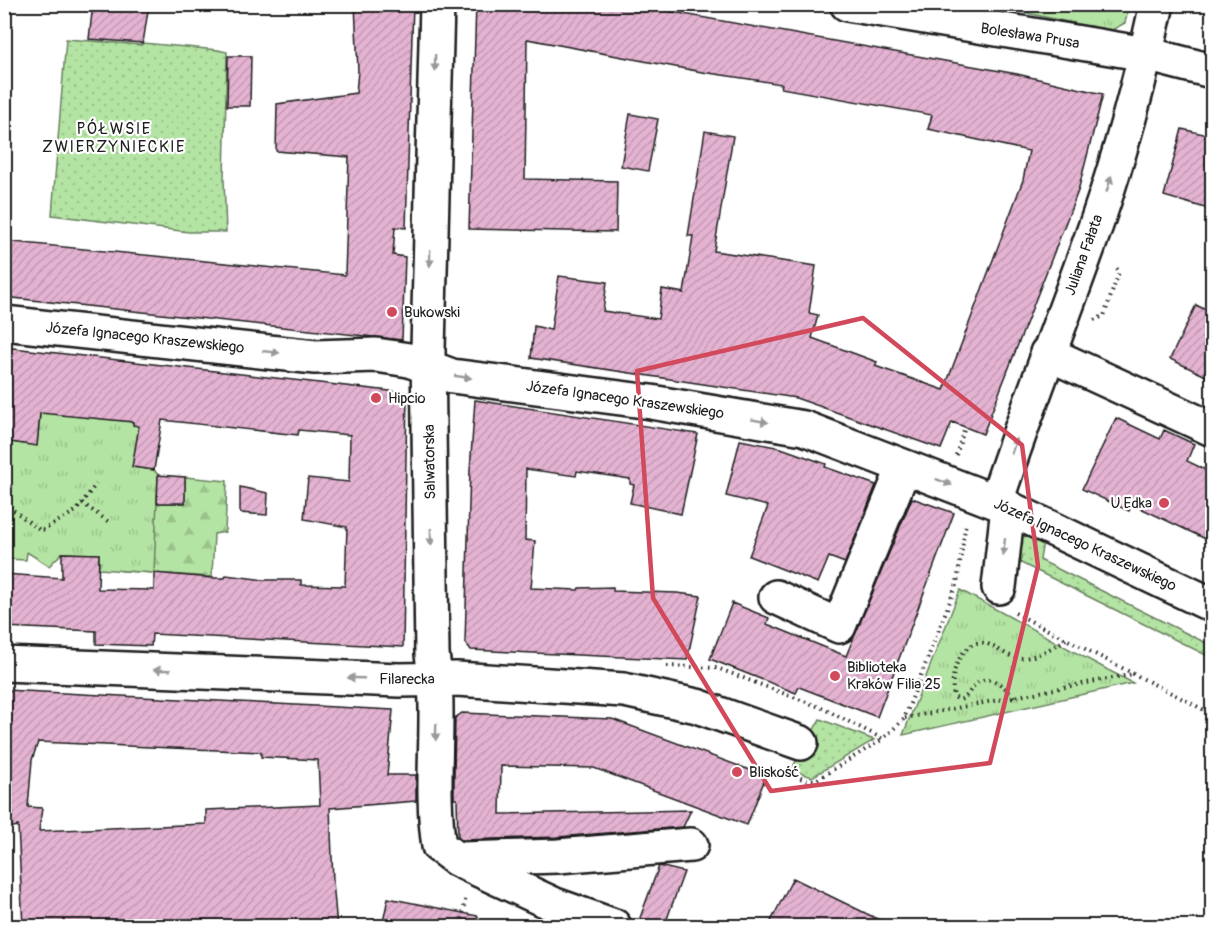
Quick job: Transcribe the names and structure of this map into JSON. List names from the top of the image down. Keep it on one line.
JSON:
{"streets":{"street":["Bolesława Prusa","Juliana Fałata","Józefa Ignacego Kraszewskiego","Salwatorska","Filarecka"]},"crossings":[["Bolesława Prusa","Juliana Fałata"],["Juliana Fałata","Józefa Ignacego Kraszewskiego"],["Józefa Ignacego Kraszewskiego","Salwatorska"],["Salwatorska","Filarecka"]],"one_way":["Józefa Ignacego Kraszewskiego","Salwatorska","Filarecka"],"districts":["PÓŁWSIE ZWIERZYNIECKIE"],"places":["Bukowski","Hipcio","U Edka","Biblioteka Kraków Filia 25","Bliskość"]}
